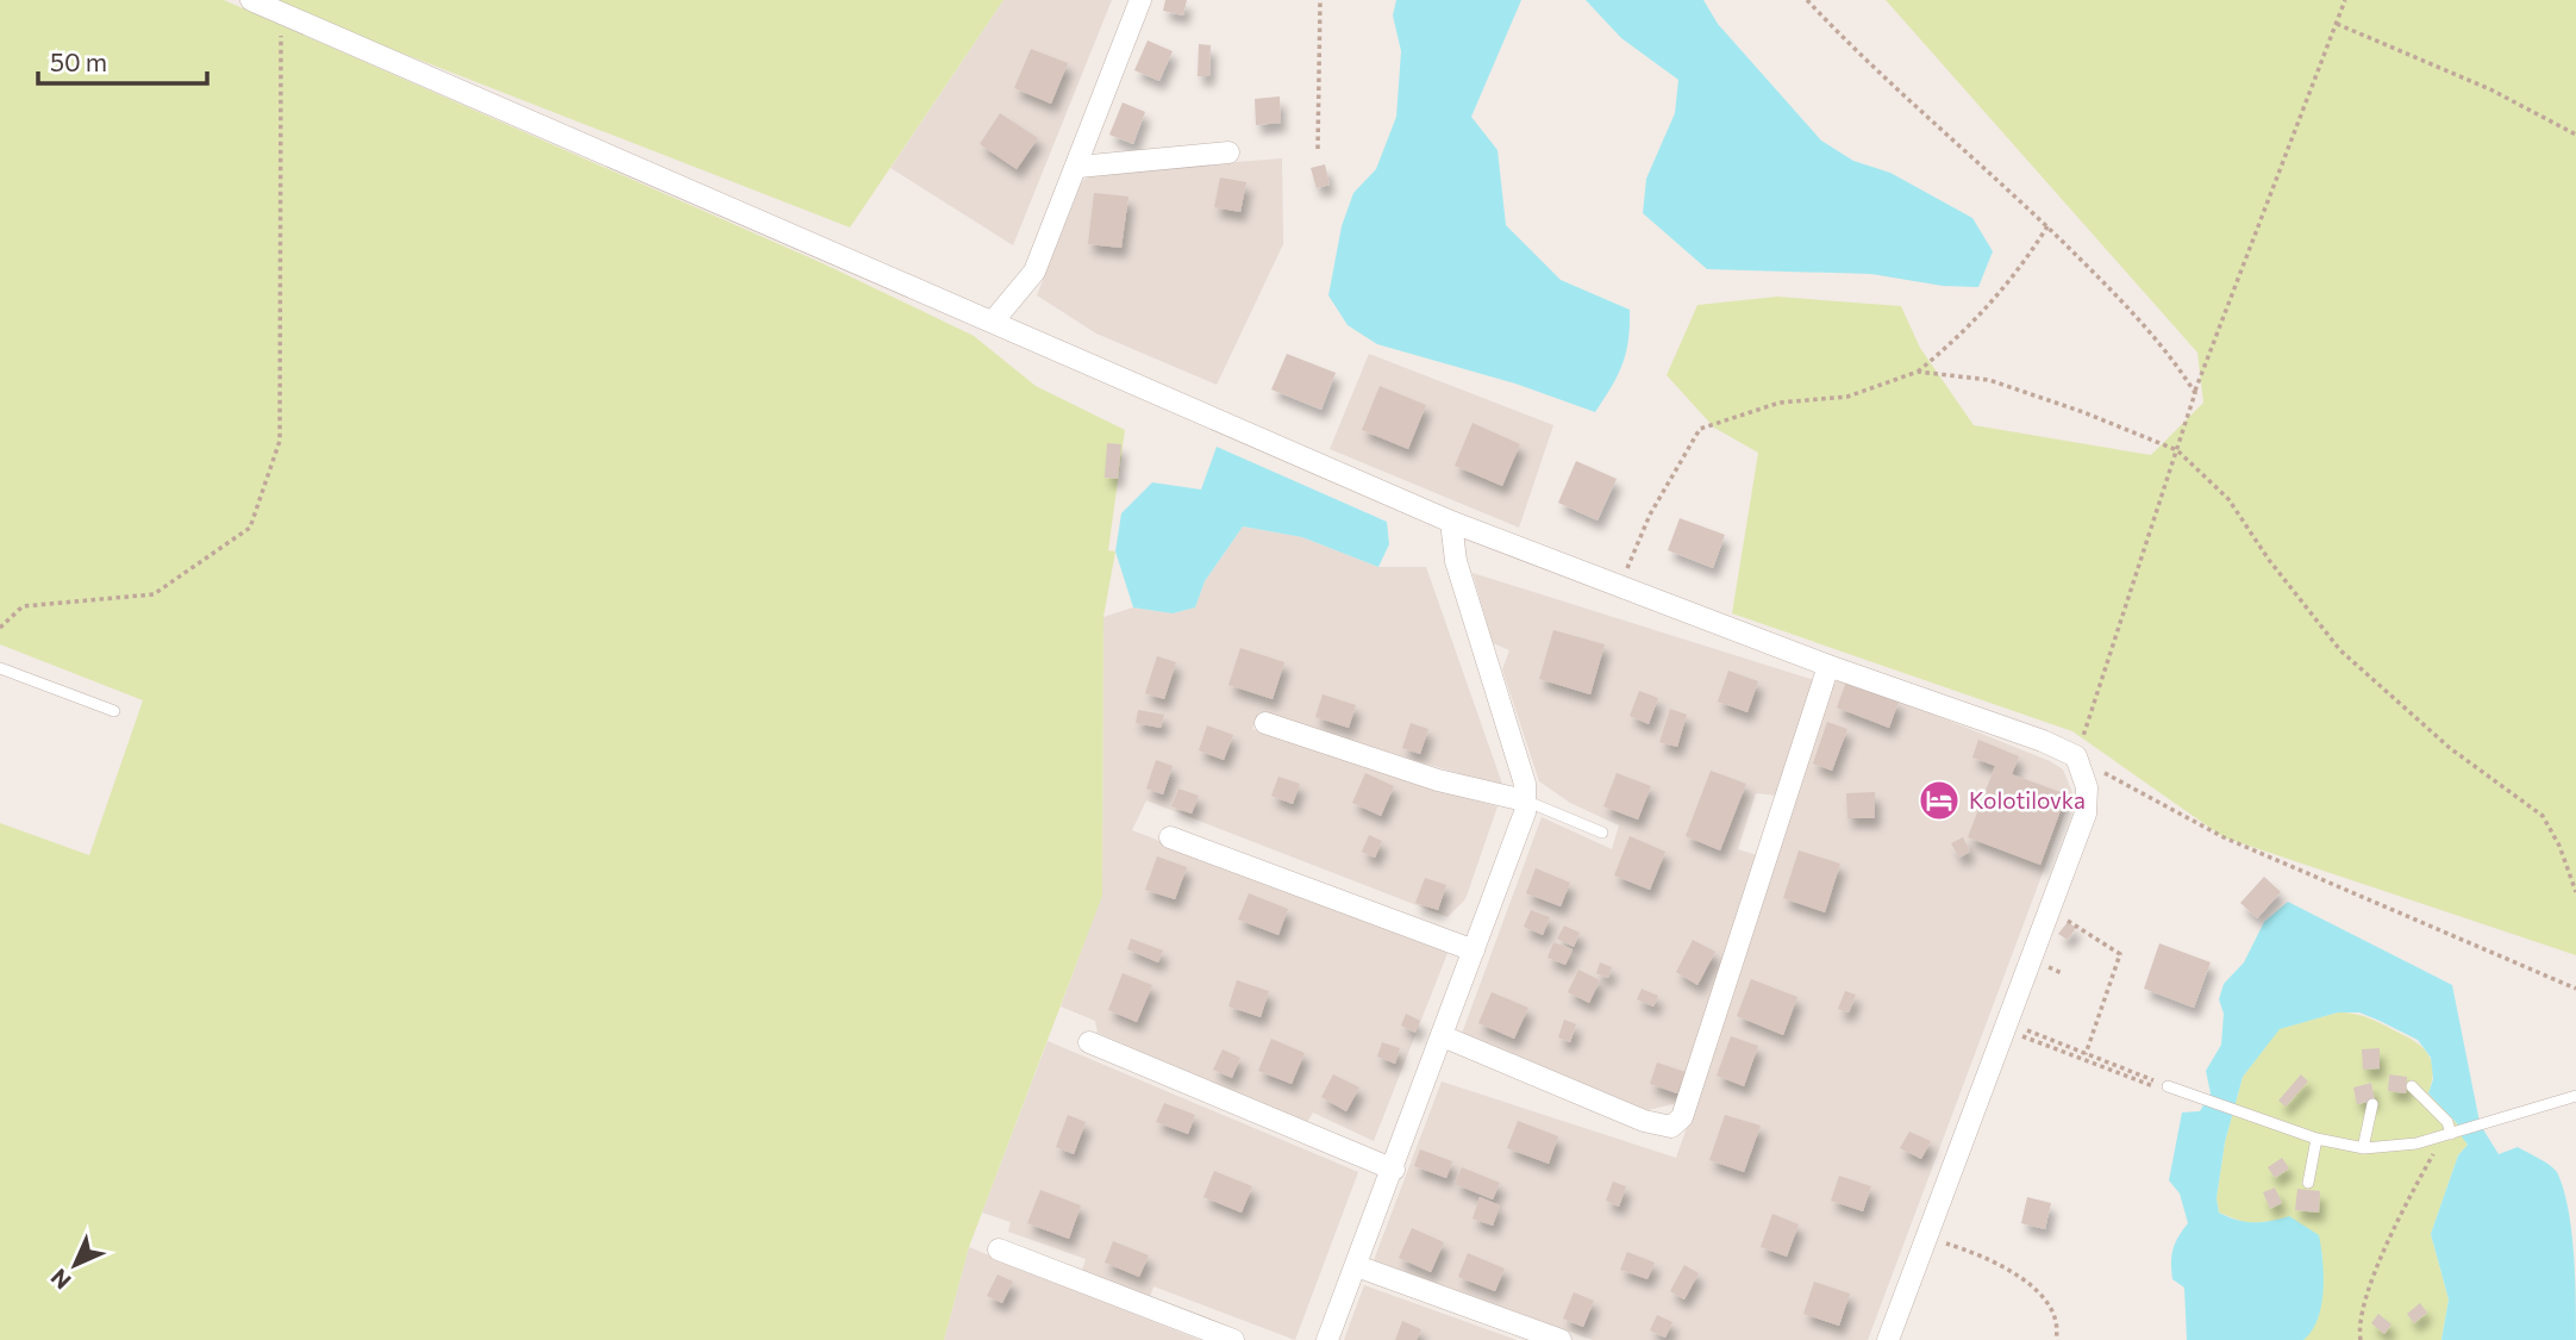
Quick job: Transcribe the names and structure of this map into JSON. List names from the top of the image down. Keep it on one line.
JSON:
{"places":{"hotel":["Kolotilovka"]},"scale_bar":"50 m","north":"bottom left"}
